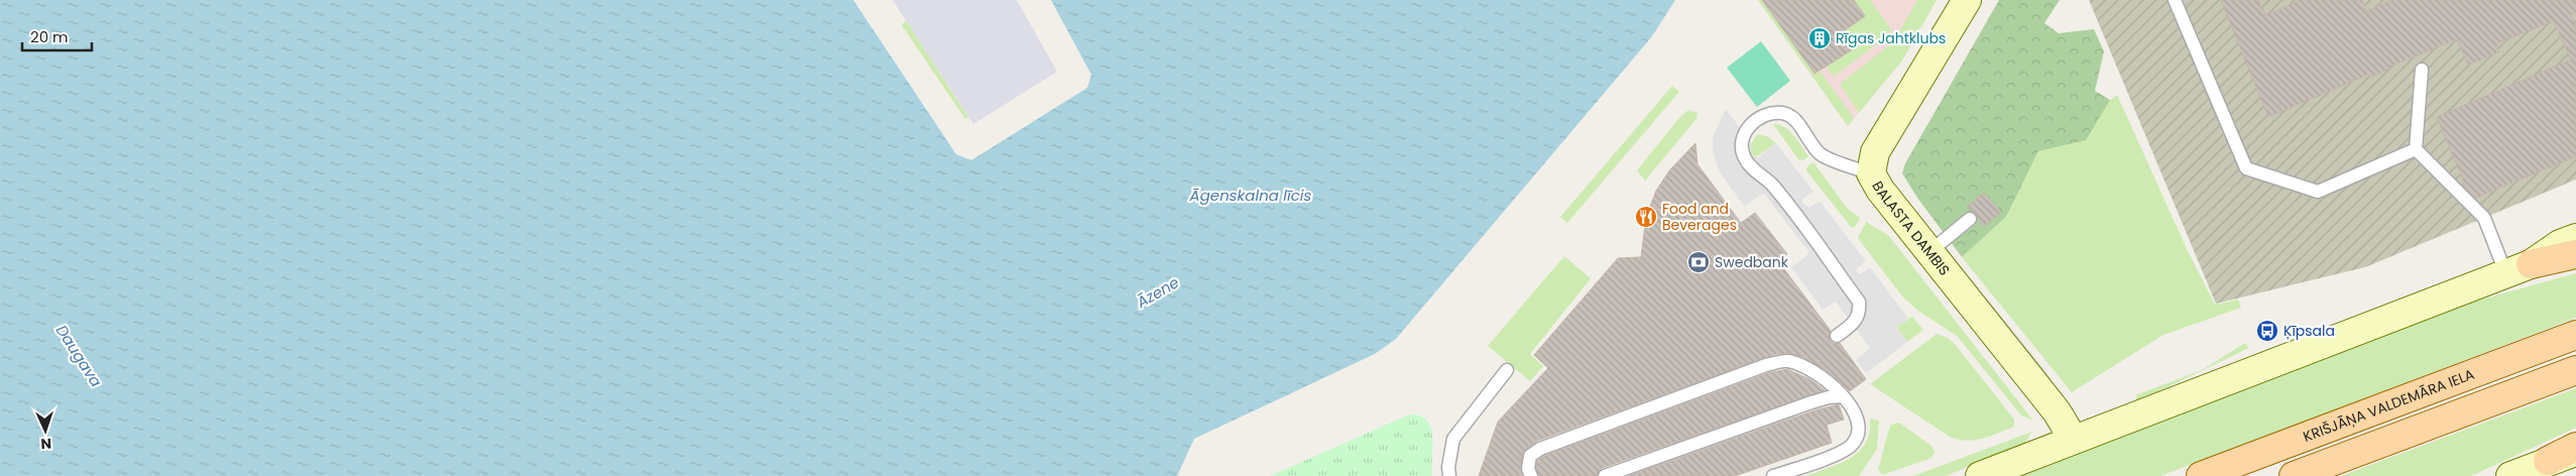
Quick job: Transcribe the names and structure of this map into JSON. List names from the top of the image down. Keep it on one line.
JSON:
{"streets":{"main road":["KRIŠJĀŅA VALDEMĀRA IELA"],"street":["BALASTA DAMBIS"]},"water":["Āgenskalna līcis","Āzene","Daugava"],"places":{"building":["Rīgas Jahtklubs"],"restaurant":["Food and Beverages"],"bank":["Swedbank"],"bus stop":["Ķīpsala"]},"scale_bar":"20 m","north":"bottom"}
